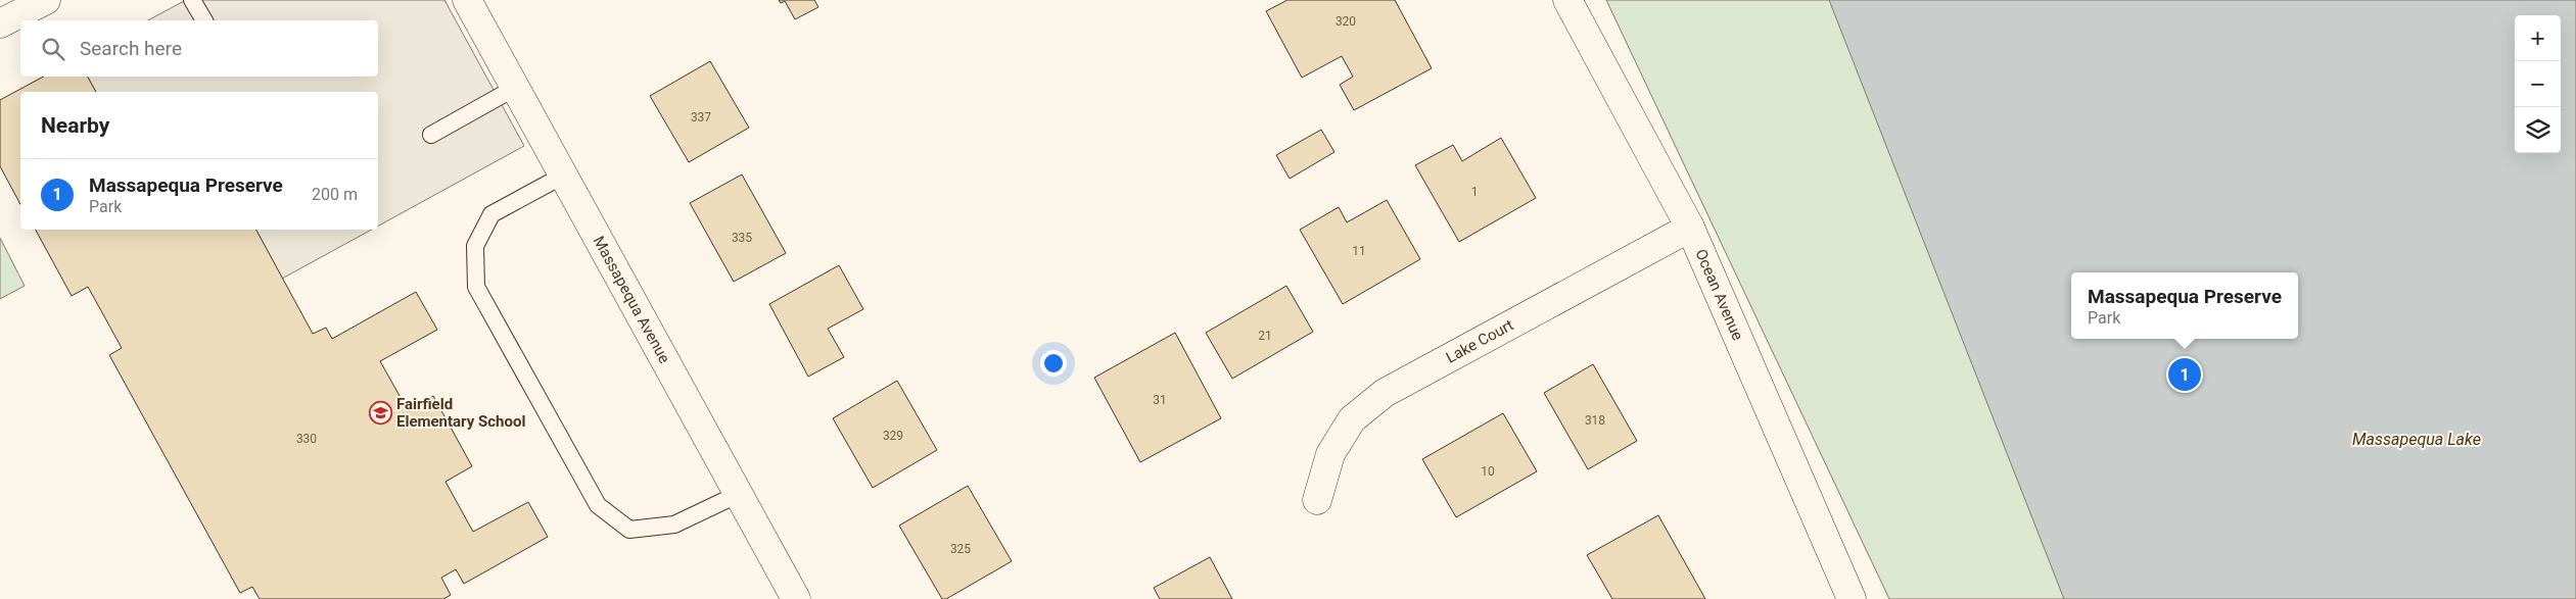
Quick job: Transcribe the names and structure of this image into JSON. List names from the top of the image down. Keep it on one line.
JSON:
{"streets":{"street":["Ocean Avenue","Massapequa Avenue","Lake Court"]},"crossings":[["Ocean Avenue","Lake Court"]],"water":["Massapequa Lake"],"places":{"school or university":["Fairfield Elementary School"]},"house_numbers":["320","337","1","335","11","21","31","318","329","330","10","325"],"page":{"map_buttons":["+","−"],"search":"Search here","heading":"Nearby","list":[{"mark":"1","name":"Massapequa Preserve","note":"Park","value":"200 m"}],"popup":["Massapequa Preserve","Park"],"pins":"1"}}
